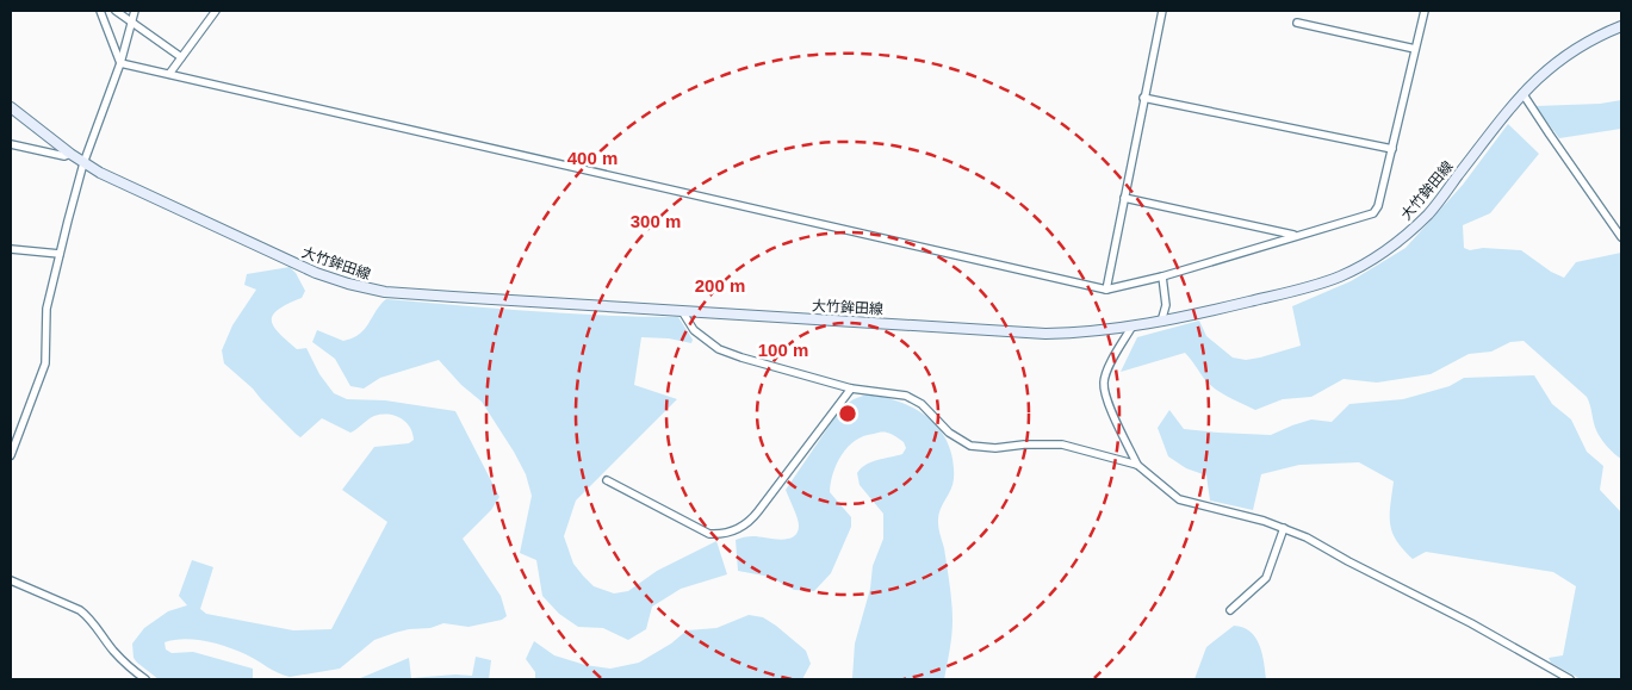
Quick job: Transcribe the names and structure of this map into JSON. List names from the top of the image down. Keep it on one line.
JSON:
{"streets":{"main road":["大竹鉾田線"]},"rings":["400 m","300 m","200 m","100 m"]}
